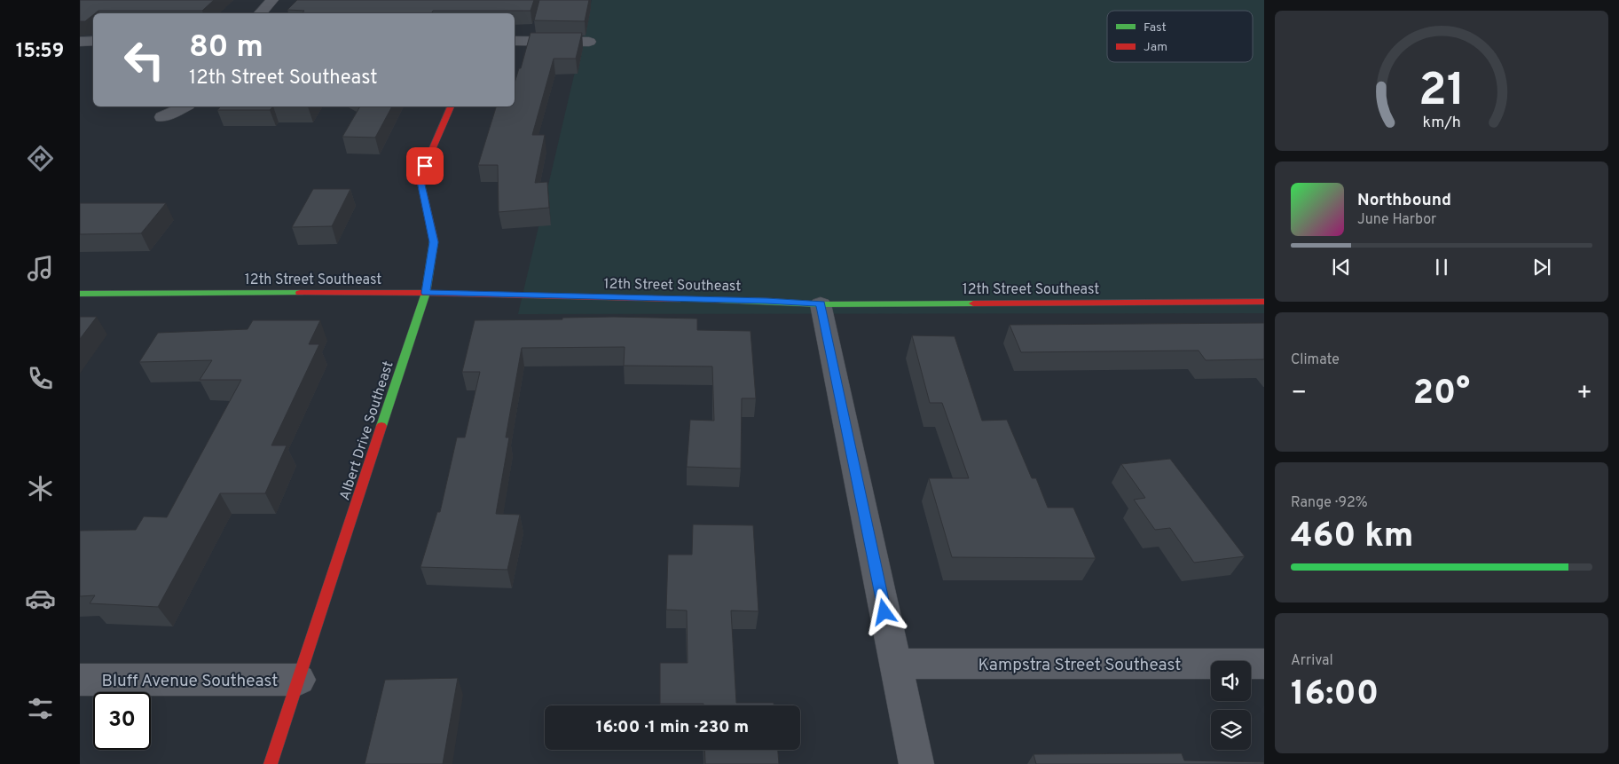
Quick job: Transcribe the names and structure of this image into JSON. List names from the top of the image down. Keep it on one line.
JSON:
{"streets":{"street":["12th Street Southeast","Albert Drive Southeast","Kampstra Street Southeast","Bluff Avenue Southeast"]},"crossings":[["12th Street Southeast","Albert Drive Southeast"],["Albert Drive Southeast","Bluff Avenue Southeast"]],"legend":["Fast","Jam"],"page":{"tabs":"15:59","turn":["80 m","12th Street Southeast"],"song":["Northbound","June Harbor"],"tile":["Climate",["Range · 92%","460 km"],["Arrival","16:00"]],"heat":["−","20°","+"],"limit":"30","trip":"16:00 · 1 min · 230 m","gauge":["21","km/h"]}}
